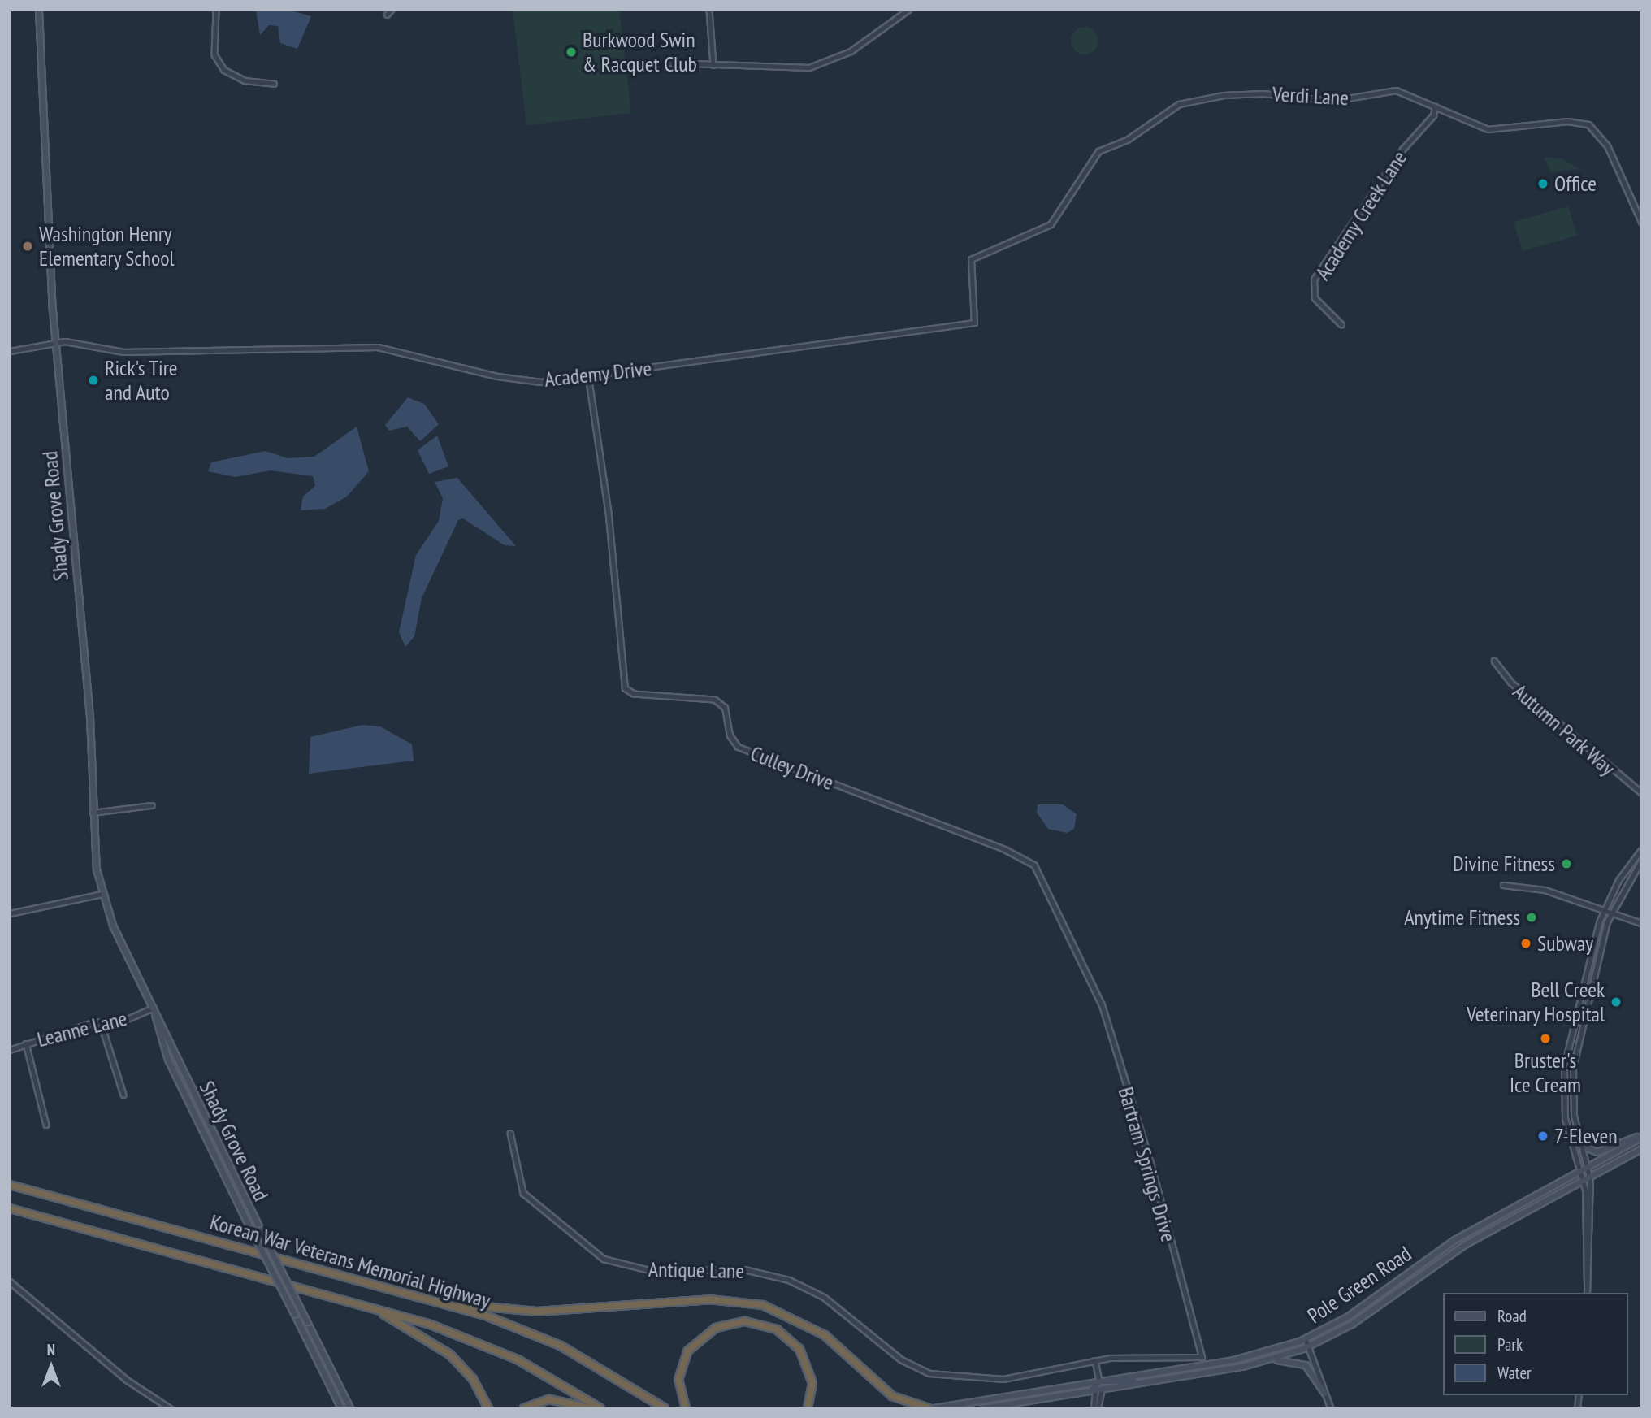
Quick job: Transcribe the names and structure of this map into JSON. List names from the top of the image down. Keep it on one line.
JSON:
{"streets":{"highway":["Korean War Veterans Memorial Highway"],"main road":["Shady Grove Road","Pole Green Road"],"street":["Verdi Lane","Academy Creek Lane","Academy Drive","Autumn Park Way","Culley Drive","Leanne Lane","Bartram Springs Drive","Antique Lane"]},"crossings":[["Verdi Lane","Academy Creek Lane"],["Verdi Lane","Academy Drive"],["Academy Drive","Shady Grove Road"],["Academy Drive","Culley Drive"],["Shady Grove Road","Leanne Lane"],["Culley Drive","Bartram Springs Drive"],["Bartram Springs Drive","Antique Lane"]],"places":["Burkwood Swin & Racquet Club","Office","Washington Henry Elementary School","Rick's Tire and Auto","Divine Fitness","Anytime Fitness","Subway","Bell Creek Veterinary Hospital","Bruster's Ice Cream","7-Eleven"],"legend":["Road","Park","Water"],"north":"top"}
